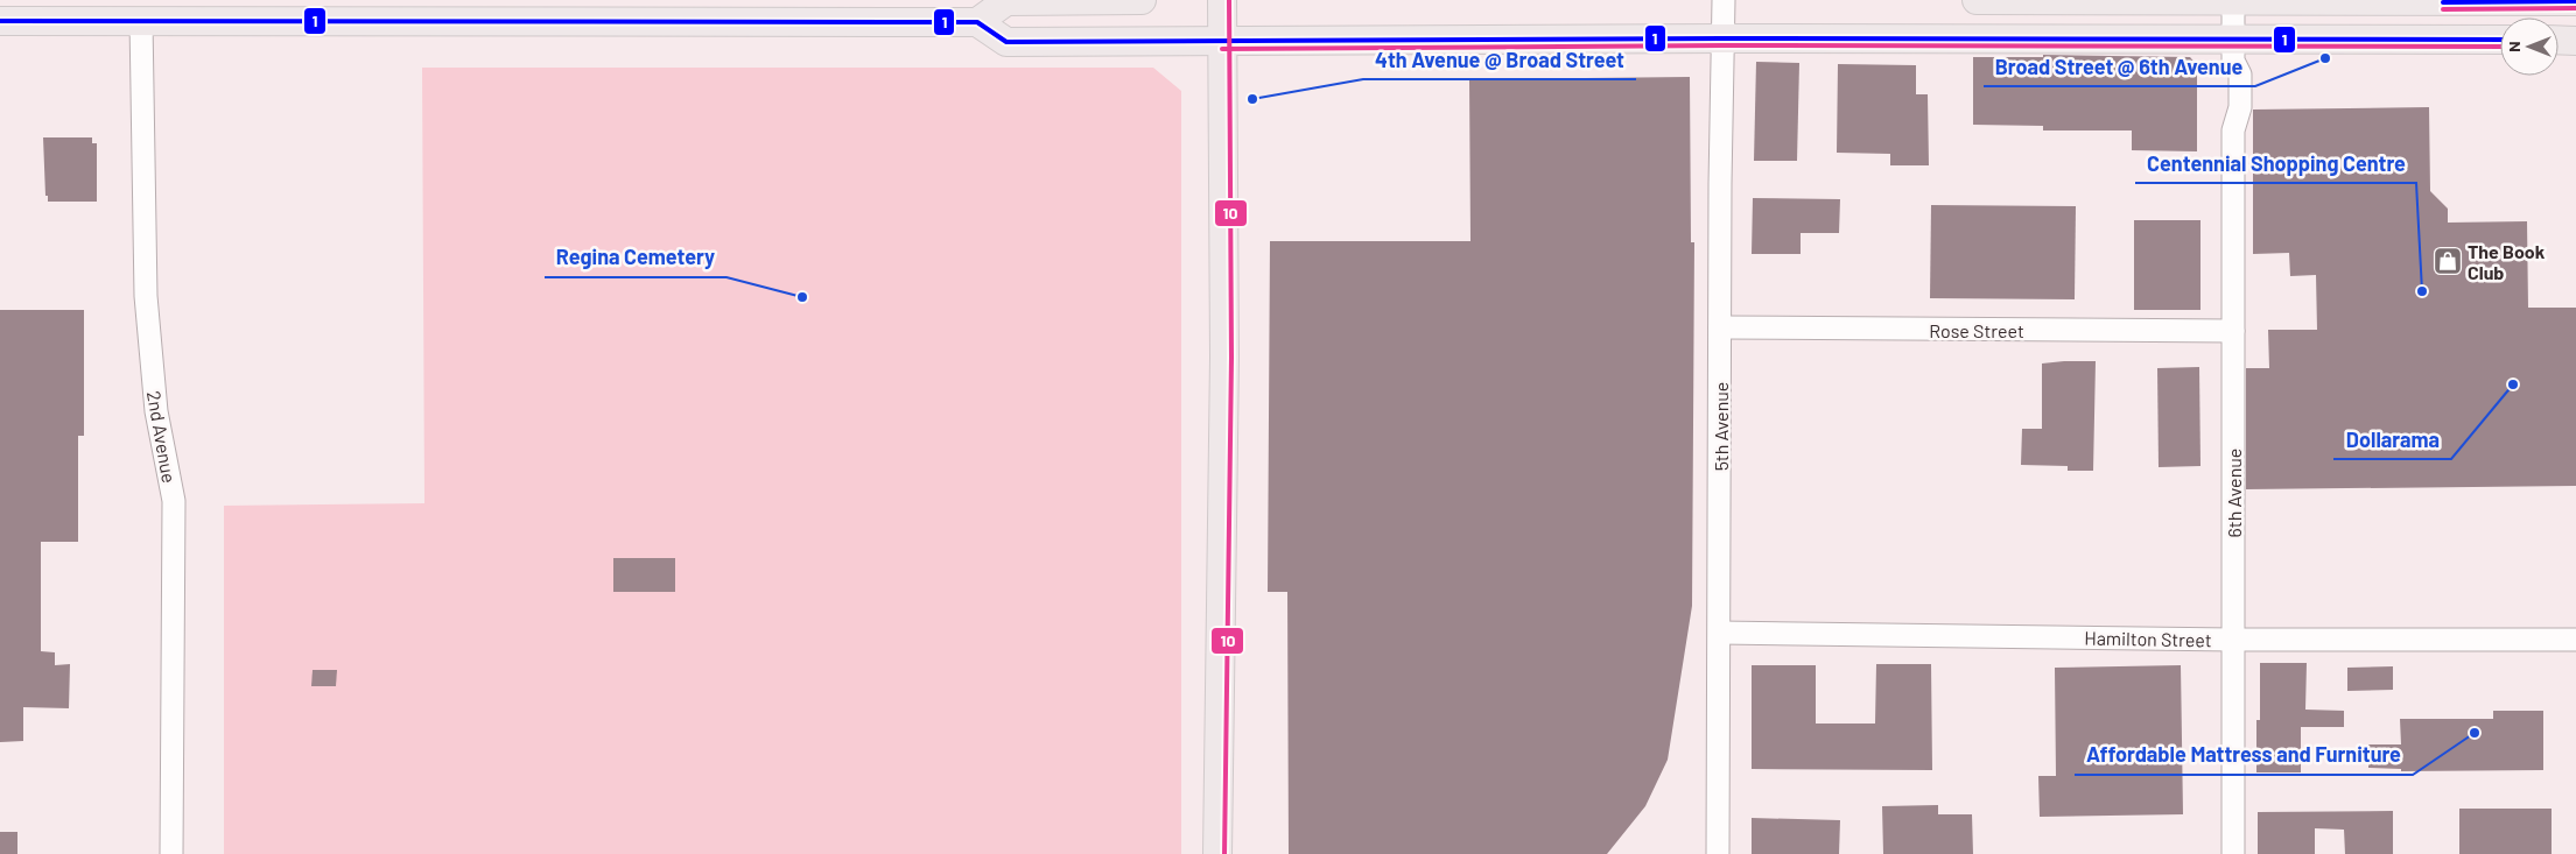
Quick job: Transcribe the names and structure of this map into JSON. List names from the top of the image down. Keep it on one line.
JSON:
{"streets":{"street":["Rose Street","5th Avenue","2nd Avenue","6th Avenue","Hamilton Street"]},"crossings":[["Rose Street","5th Avenue"],["Rose Street","6th Avenue"],["5th Avenue","Hamilton Street"],["6th Avenue","Hamilton Street"]],"places":{"other":["Broad Street @ 6th Avenue","4th Avenue @ Broad Street","Centennial Shopping Centre","Regina Cemetery","Dollarama","Affordable Mattress and Furniture"],"shop":["The Book Club"]},"lines":["transit line 10","transit line 1"],"north":"left"}
